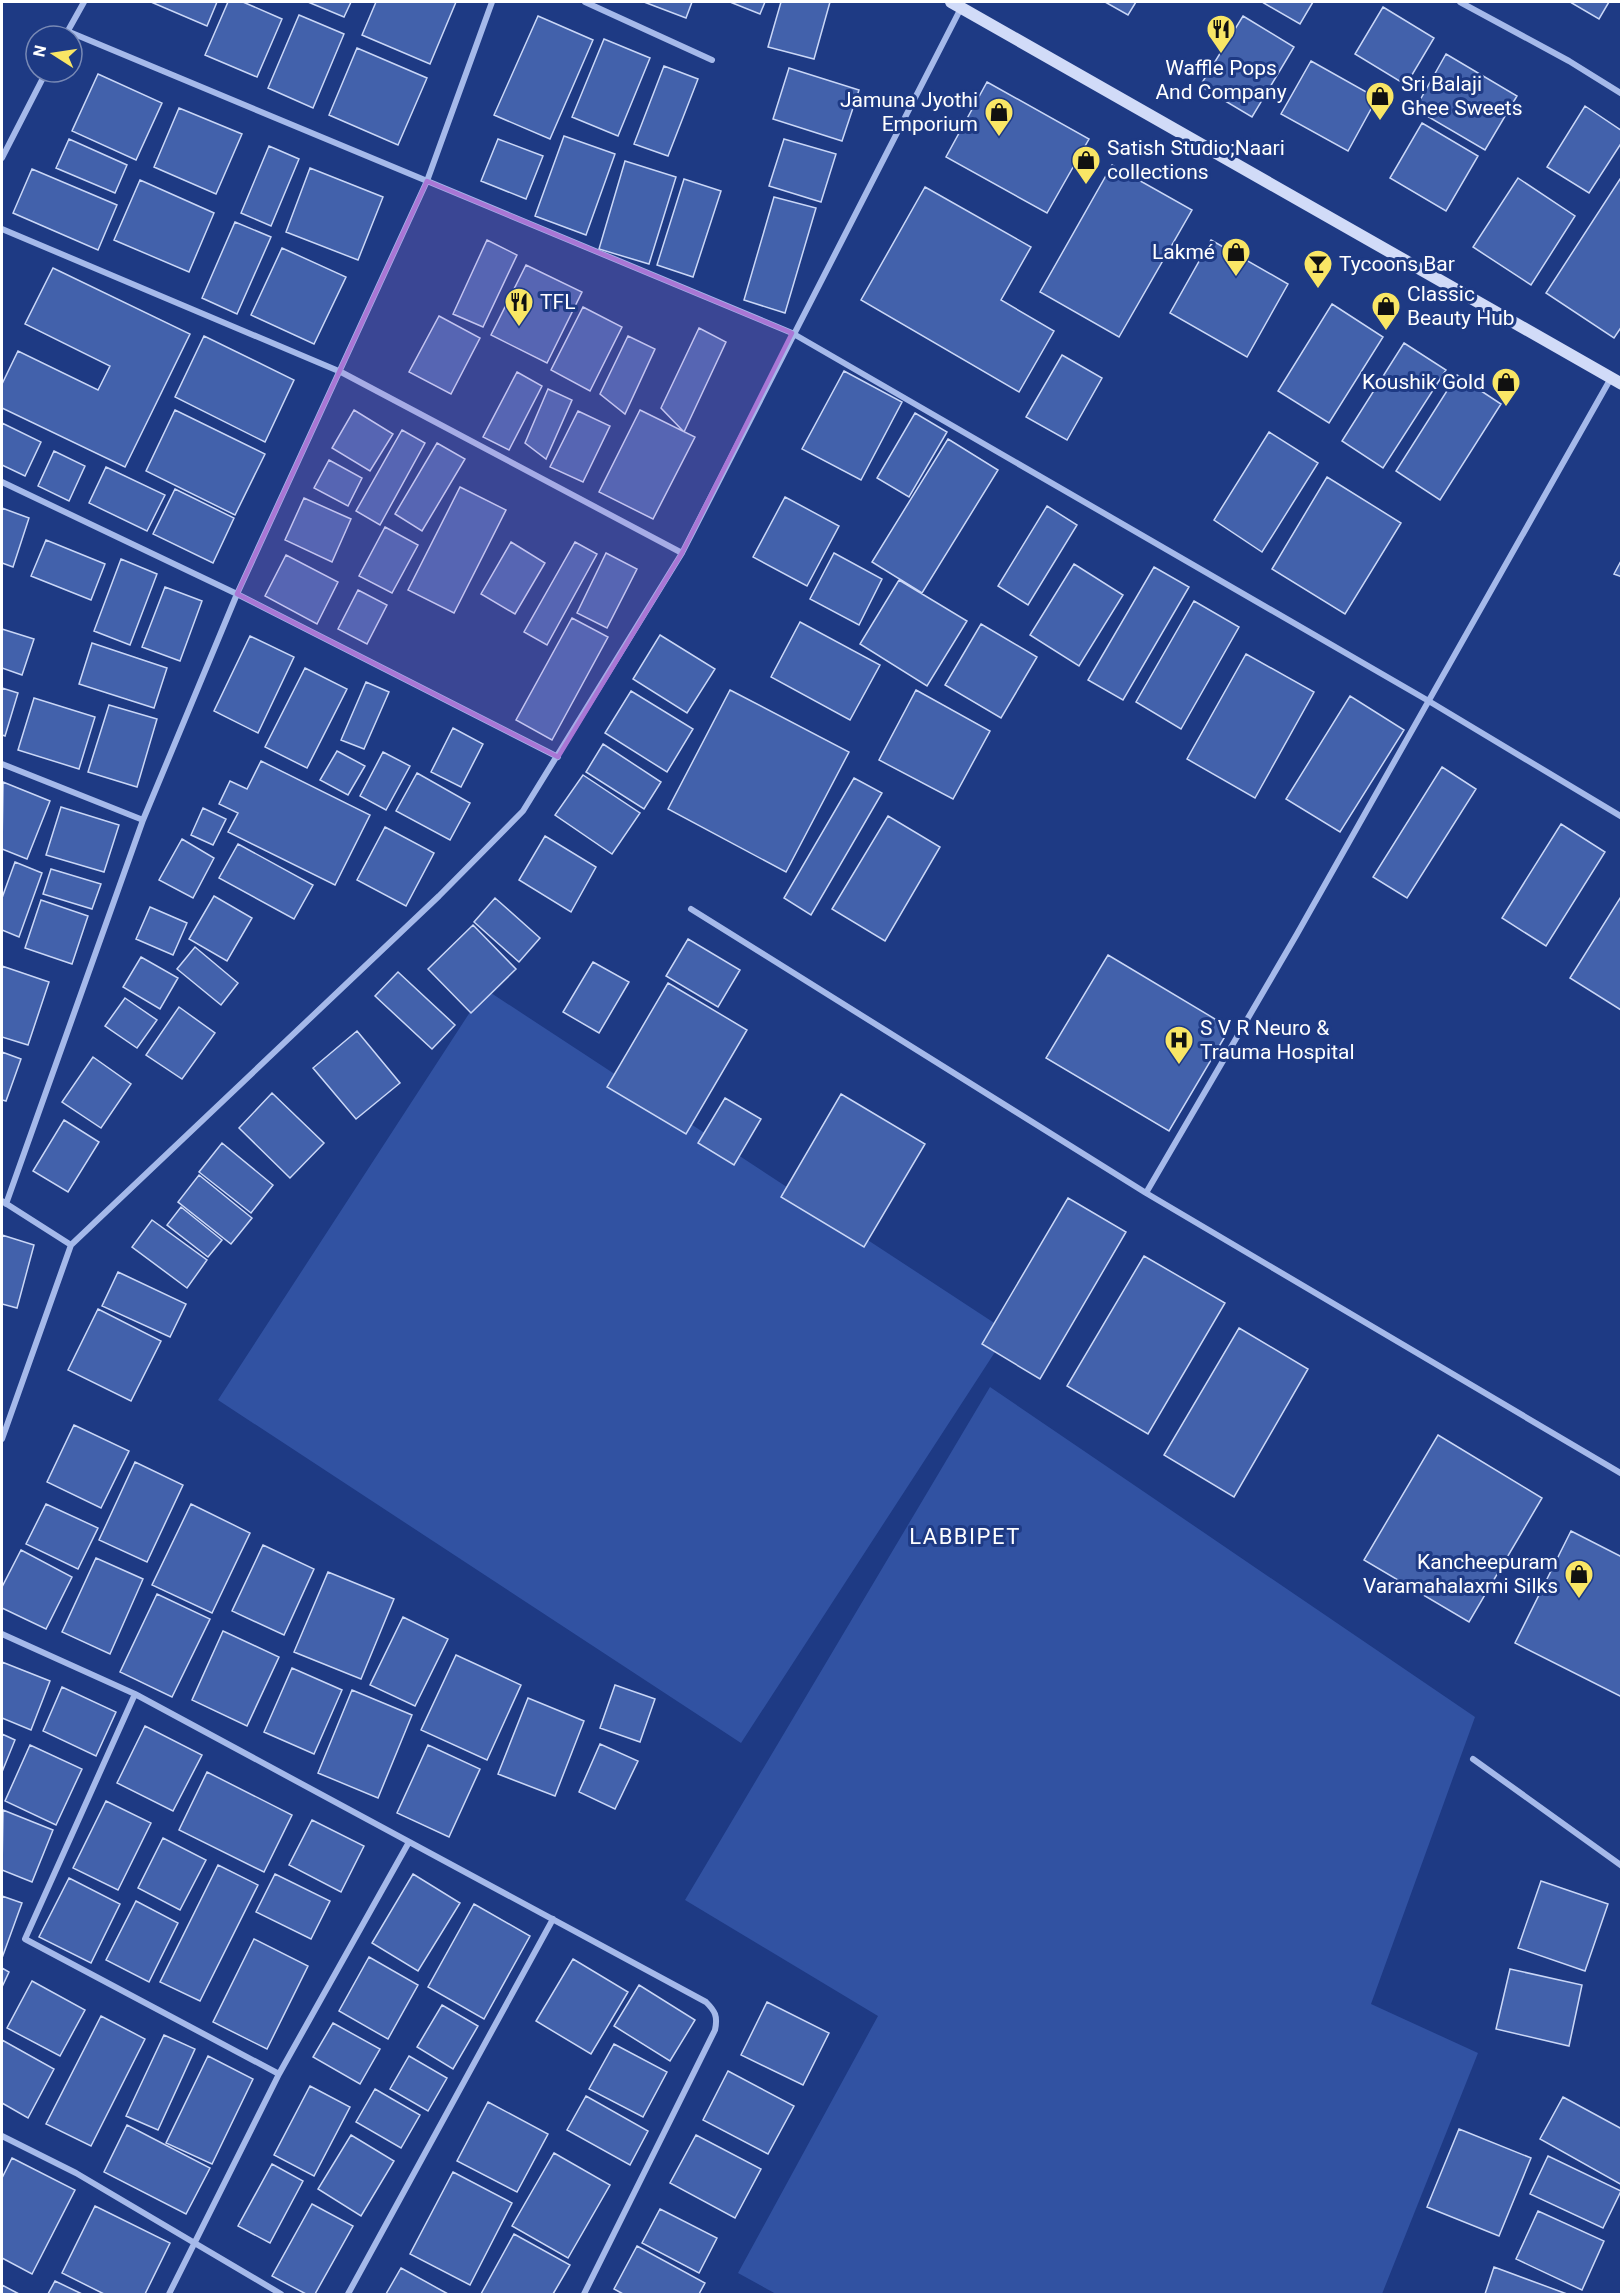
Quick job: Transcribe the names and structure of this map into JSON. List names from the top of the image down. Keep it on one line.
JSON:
{"districts":["LABBIPET"],"places":{"restaurant":["Waffle Pops And Company","TFL"],"shop":["Sri Balaji Ghee Sweets","Jamuna Jyothi Emporium","Satish Studio;Naari collections","Lakmé","Classic Beauty Hub","Koushik Gold","Kancheepuram Varamahalaxmi Silks"],"bar":["Tycoons Bar"],"hospital":["S V R Neuro & Trauma Hospital"]},"north":"left"}
